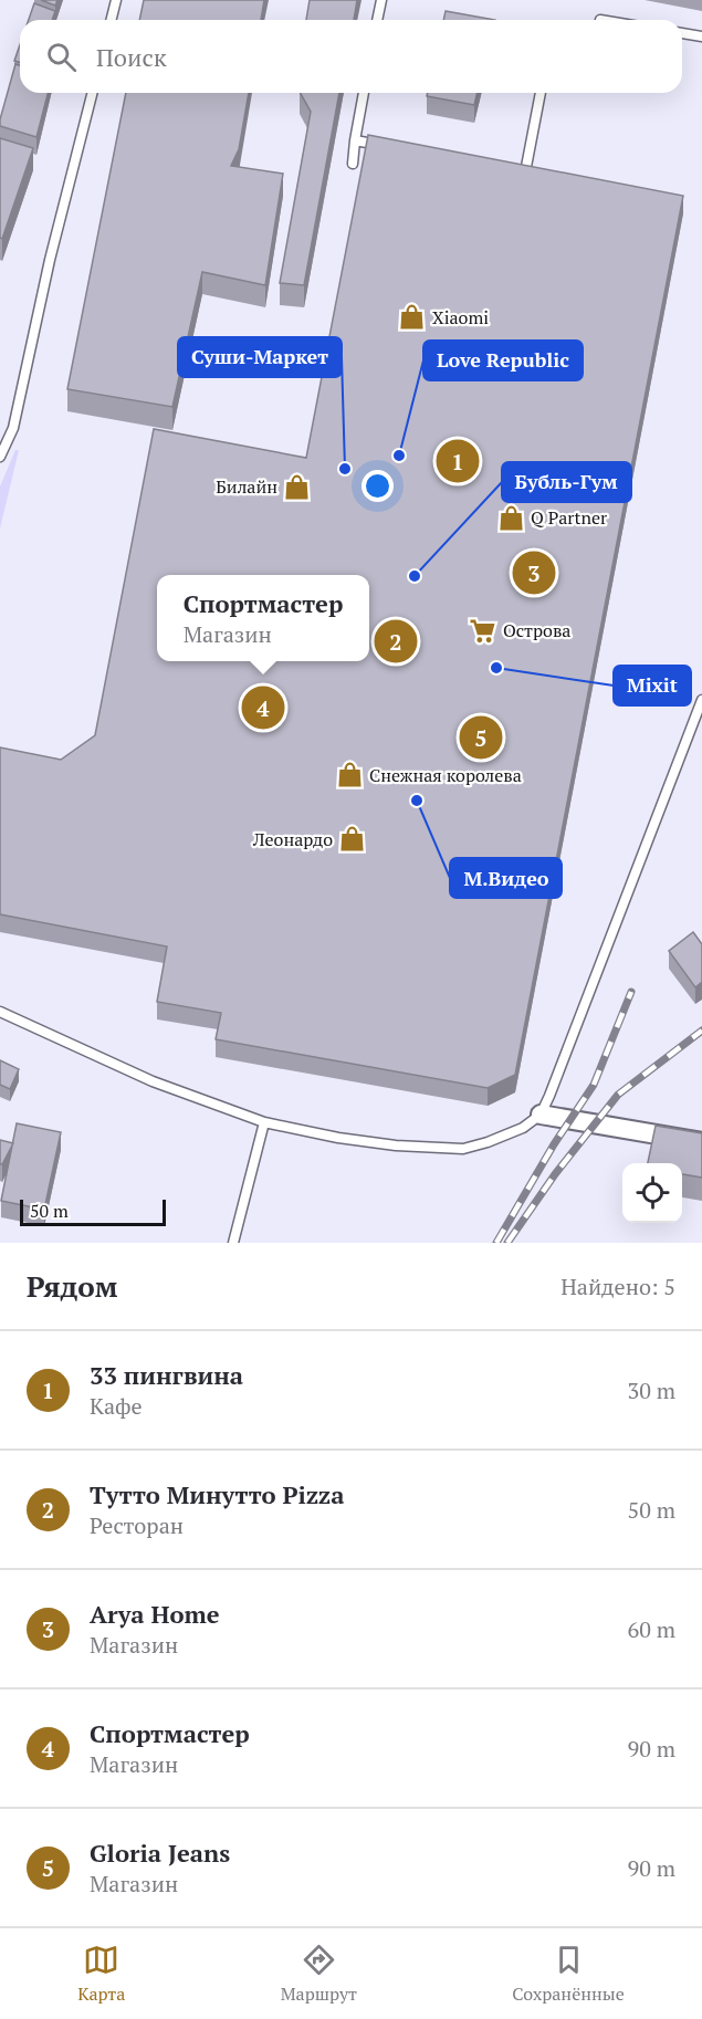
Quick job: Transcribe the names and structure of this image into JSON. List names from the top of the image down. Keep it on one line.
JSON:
{"places":{"shop":["Xiaomi","Билайн","Q Partner","Снежная королева","Леонардо"],"other":["Love Republic","Суши-Маркет","Бубль-Гум","Mixit","М.Видео"],"supermarket":["Острова"]},"scale_bar":"50 m","page":{"search":"Поиск","pins":["1","3","2","4","5"],"popup":["Спортмастер","Магазин"],"scale":"50 m","heading":["Рядом","Найдено: 5"],"list":[{"mark":"1","name":"33 пингвина","note":"Кафе","value":"30 m"},{"mark":"2","name":"Тутто Минутто Pizza","note":"Ресторан","value":"50 m"},{"mark":"3","name":"Arya Home","note":"Магазин","value":"60 m"},{"mark":"4","name":"Спортмастер","note":"Магазин","value":"90 m"},{"mark":"5","name":"Gloria Jeans","note":"Магазин","value":"90 m"}],"nav":["Карта","Маршрут","Сохранённые"]}}
